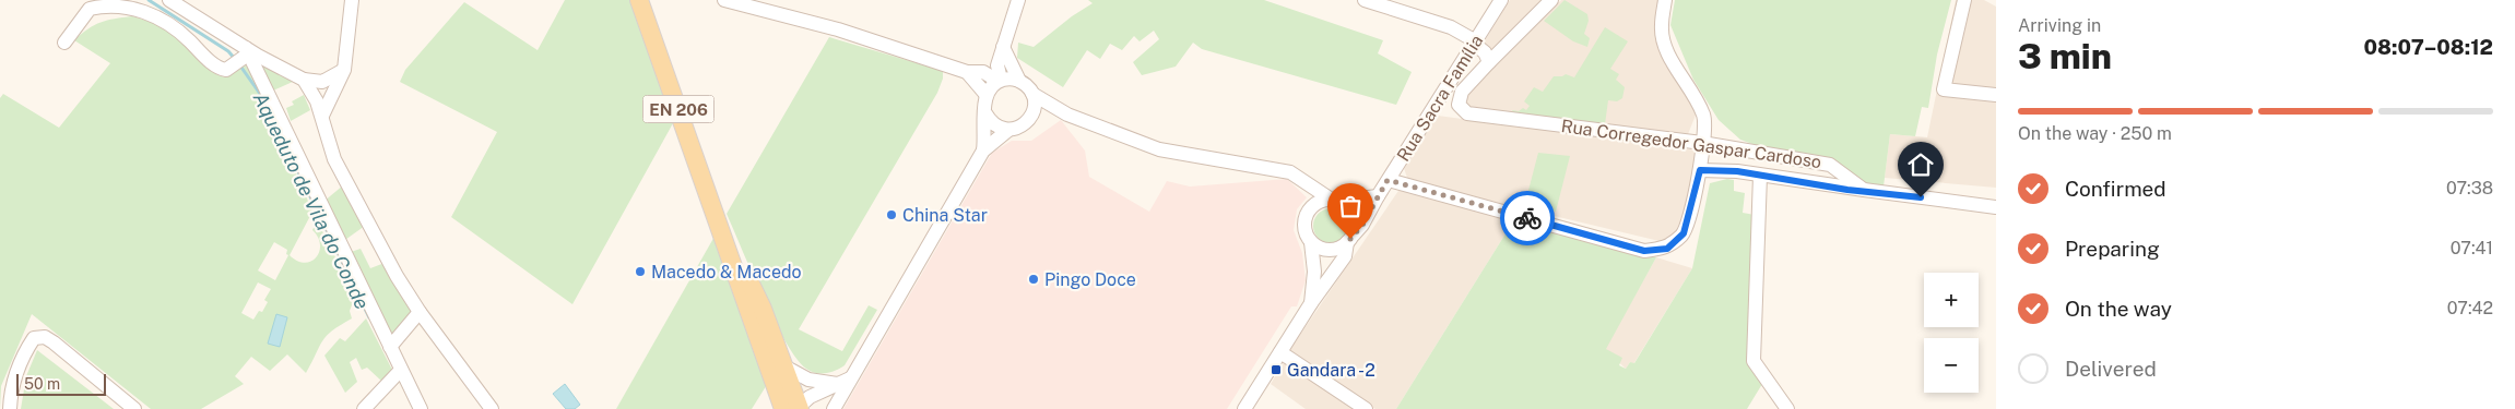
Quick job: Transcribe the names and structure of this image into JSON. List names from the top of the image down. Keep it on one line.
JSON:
{"streets":{"main road":["EN 206"],"street":["Rua Sacra Família","Rua Corregedor Gaspar Cardoso"]},"water":["Aqueduto de Vila do Conde"],"places":{"other":["China Star","Macedo & Macedo","Pingo Doce"],"transit":["Gandara -2"]},"scale_bar":"50 m","page":{"heading":["3 min","Arriving in","08:07–08:12"],"bar":"On the way · 250 m","list":[["Confirmed","07:38"],["Preparing","07:41"],["On the way","07:42"],"Delivered"],"map_buttons":["+","−"],"scale":"50 m"}}
